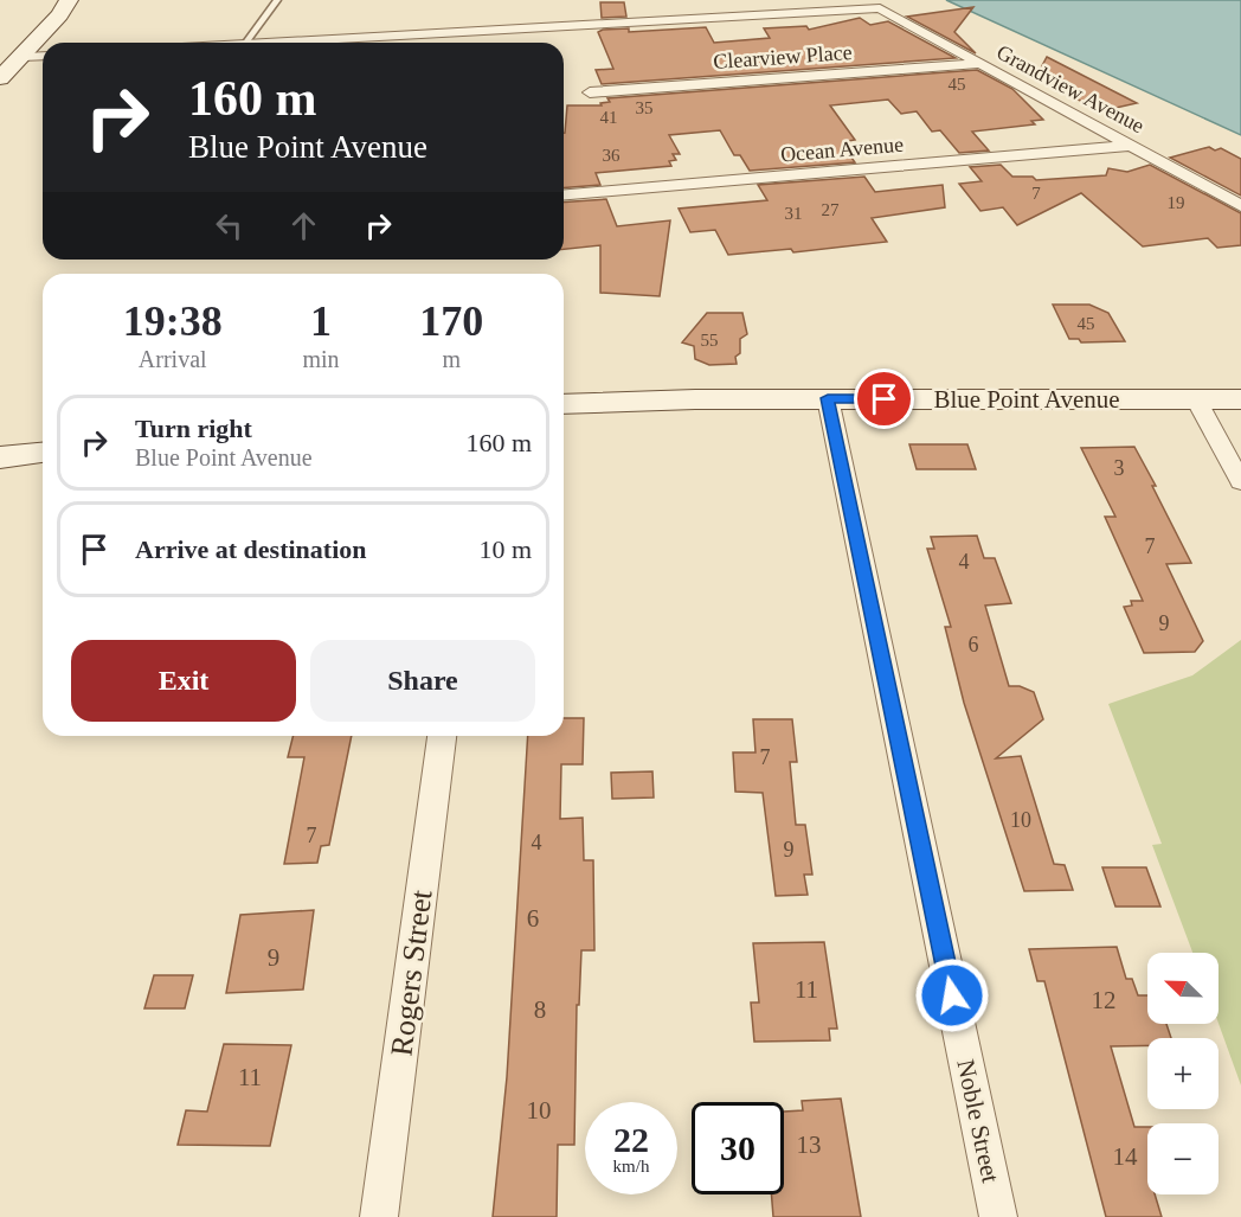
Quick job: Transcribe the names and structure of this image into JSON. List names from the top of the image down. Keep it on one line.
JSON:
{"streets":{"street":["Clearview Place","Grandview Avenue","Ocean Avenue","Blue Point Avenue","Rogers Street","Noble Street"]},"crossings":[["Clearview Place","Grandview Avenue"],["Grandview Avenue","Ocean Avenue"],["Blue Point Avenue","Noble Street"]],"house_numbers":["45","35","41","36","7","19","27","31","45","55","3","7","4","9","6","7","10","7","4","9","6","9","11","12","8","11","10","13","14"],"north":"top left","page":{"turn":["160 m","Blue Point Avenue"],"eta":["19:38","Arrival","1","min","170","m"],"list":[{"name":"Turn right","note":"Blue Point Avenue","value":"160 m"},{"name":"Arrive at destination","value":"10 m"}],"buttons":["Exit","Share"],"map_buttons":["+","−"],"speed":"22 km/h","limit":"30"}}
